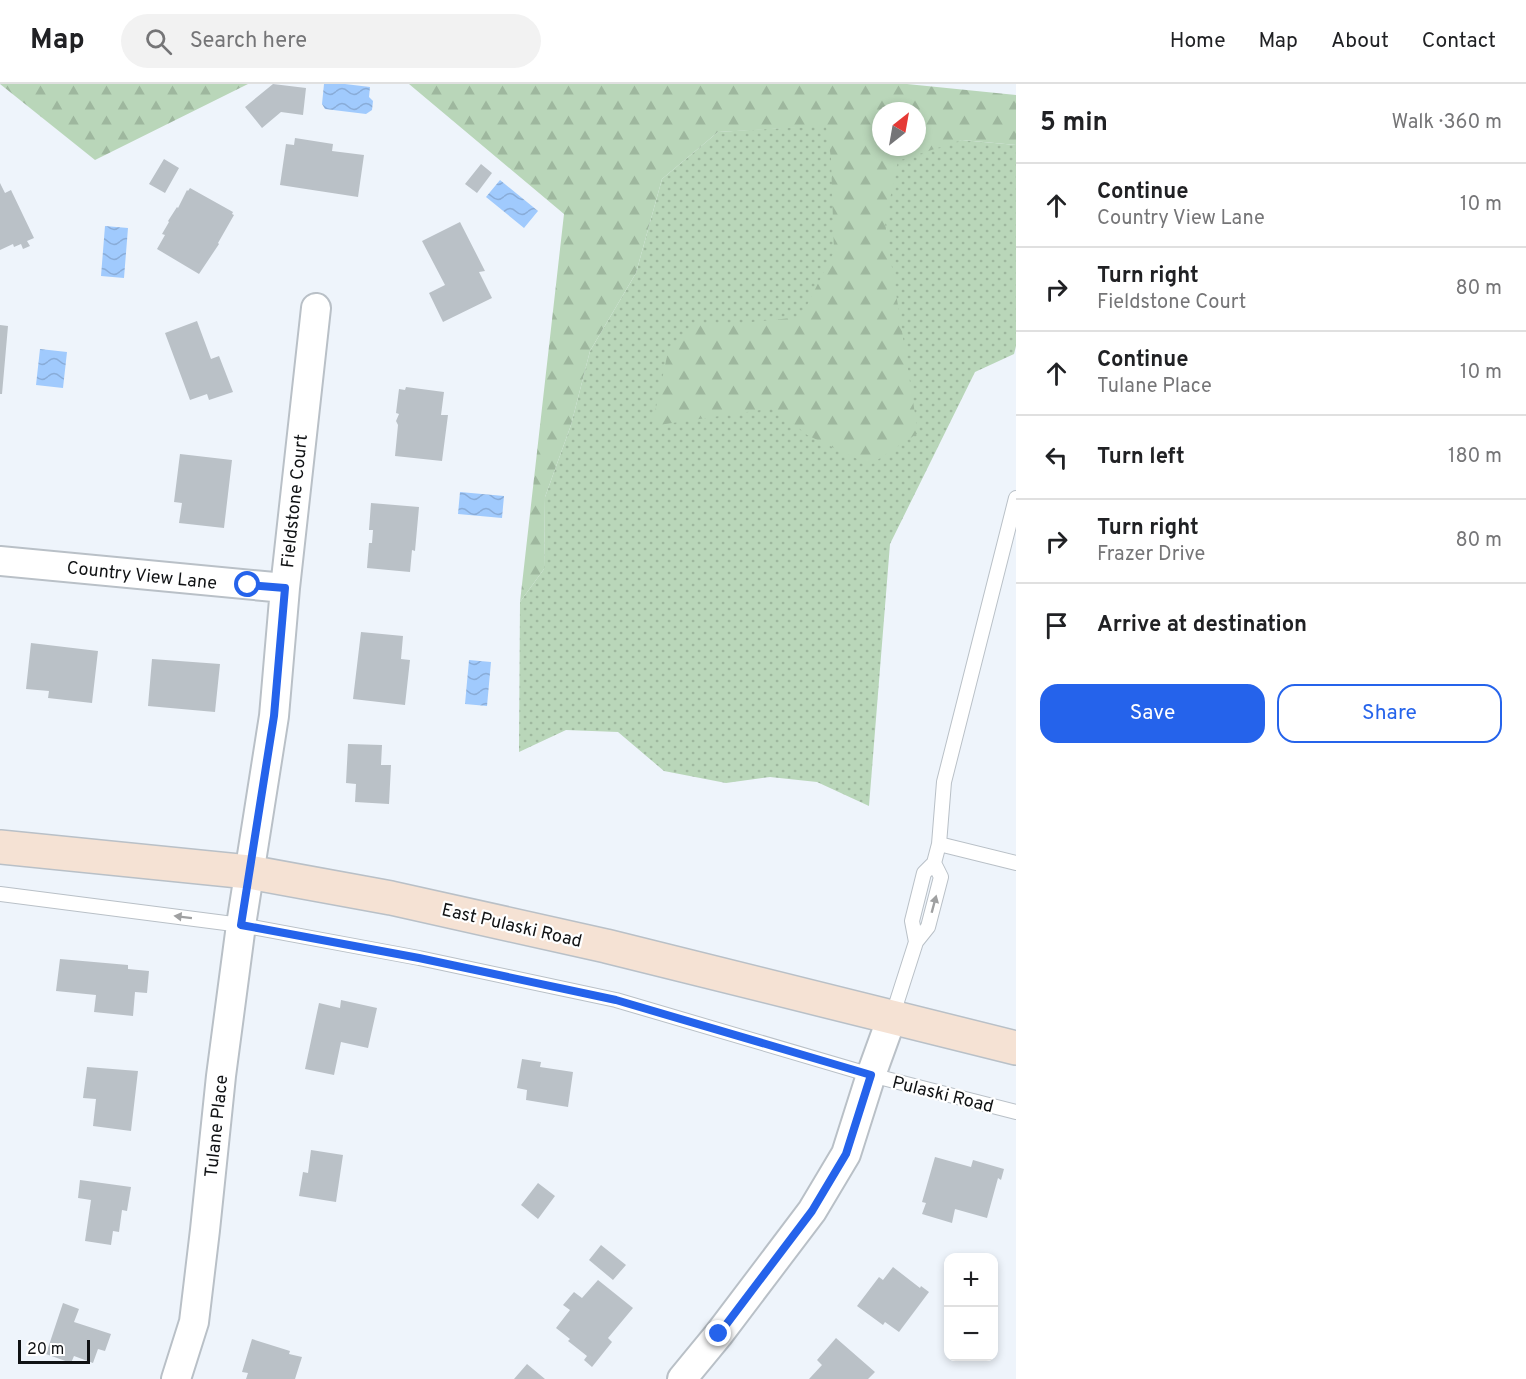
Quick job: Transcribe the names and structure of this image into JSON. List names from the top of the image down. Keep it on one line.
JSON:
{"streets":{"main road":["East Pulaski Road"],"street":["Fieldstone Court","Country View Lane","Tulane Place"],"lane":["Pulaski Road"]},"crossings":[["Fieldstone Court","Country View Lane"],["Fieldstone Court","East Pulaski Road"],["Fieldstone Court","Tulane Place"],["East Pulaski Road","Tulane Place"],["Pulaski Road","Tulane Place"]],"scale_bar":"20 m","north":"top right","page":{"header":"Map","search":"Search here","nav":["Home","Map","About","Contact"],"heading":["5 min","Walk · 360 m"],"list":[["Continue","Country View Lane","10 m"],["Turn right","Fieldstone Court","80 m"],["Continue","Tulane Place","10 m"],["Turn left","180 m"],["Turn right","Frazer Drive","80 m"],"Arrive at destination"],"buttons":["Save","Share"],"map_buttons":["+","−"],"scale":"20 m"}}
